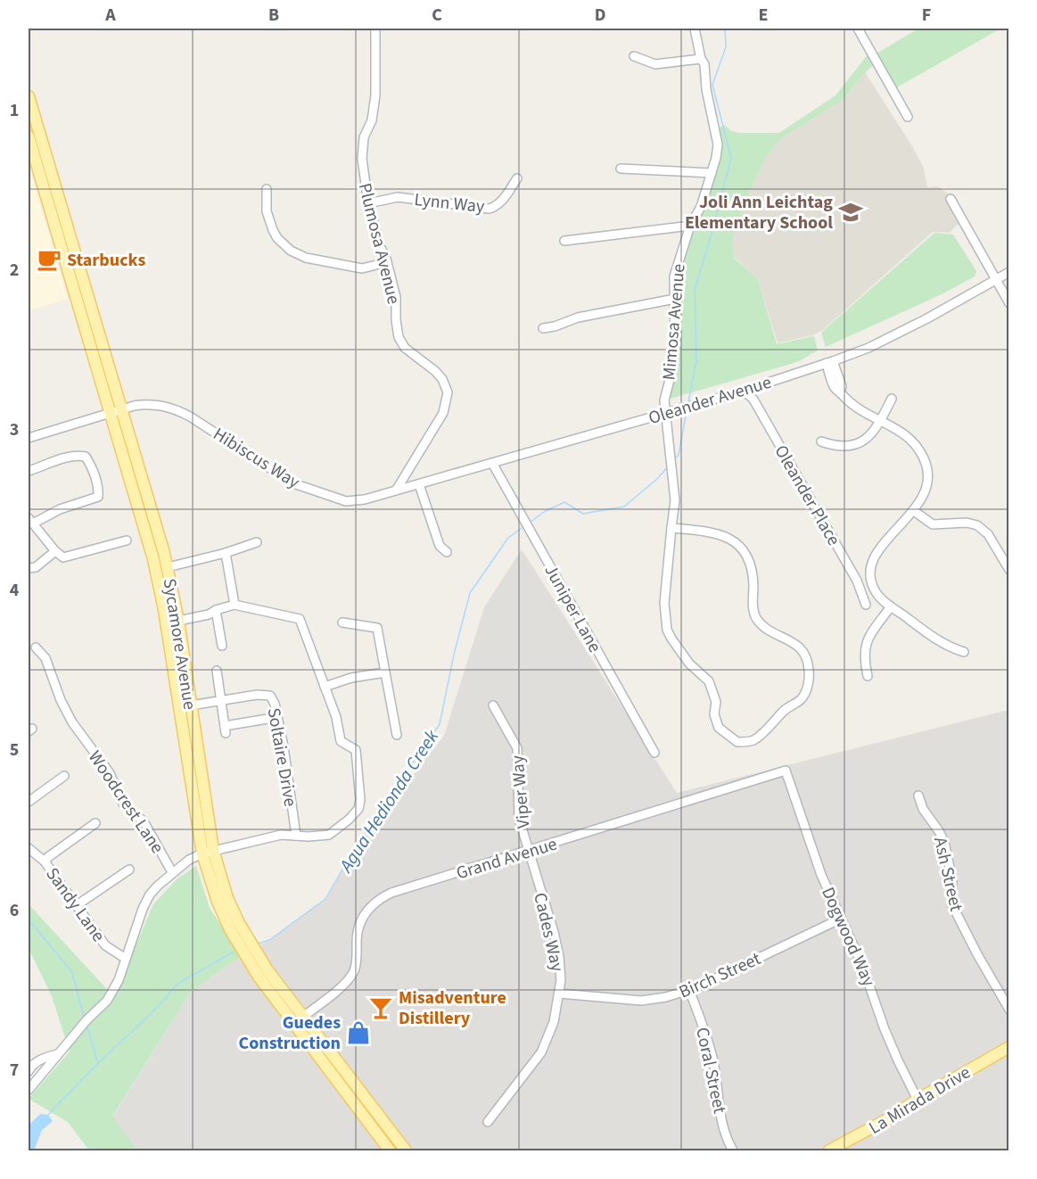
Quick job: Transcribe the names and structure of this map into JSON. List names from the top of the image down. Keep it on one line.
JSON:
{"streets":{"main road":["Sycamore Avenue","La Mirada Drive"],"street":["Lynn Way","Plumosa Avenue","Mimosa Avenue","Oleander Avenue","Hibiscus Way","Oleander Place","Juniper Lane","Soltaire Drive","Viper Way","Woodcrest Lane","Grand Avenue","Ash Street","Sandy Lane","Cades Way","Dogwood Way","Birch Street","Coral Street"]},"crossings":[["Lynn Way","Plumosa Avenue"],["Plumosa Avenue","Oleander Avenue"],["Plumosa Avenue","Hibiscus Way"],["Mimosa Avenue","Oleander Avenue"],["Oleander Avenue","Hibiscus Way"],["Oleander Avenue","Oleander Place"],["Oleander Avenue","Juniper Lane"],["Hibiscus Way","Sycamore Avenue"],["Sycamore Avenue","Soltaire Drive"],["Sycamore Avenue","Grand Avenue"],["Viper Way","Grand Avenue"],["Viper Way","Cades Way"],["Grand Avenue","Cades Way"],["Grand Avenue","Dogwood Way"],["Cades Way","Birch Street"],["Dogwood Way","Birch Street"],["Dogwood Way","La Mirada Drive"],["Birch Street","Coral Street"]],"water":["Agua Hedionda Creek"],"places":{"school or university":["Joli Ann Leichtag Elementary School"],"cafe":["Starbucks"],"bar":["Misadventure Distillery"],"shop":["Guedes Construction"]},"grid":{"columns":["A","B","C","D","E","F"],"rows":["1","2","3","4","5","6","7"]}}
